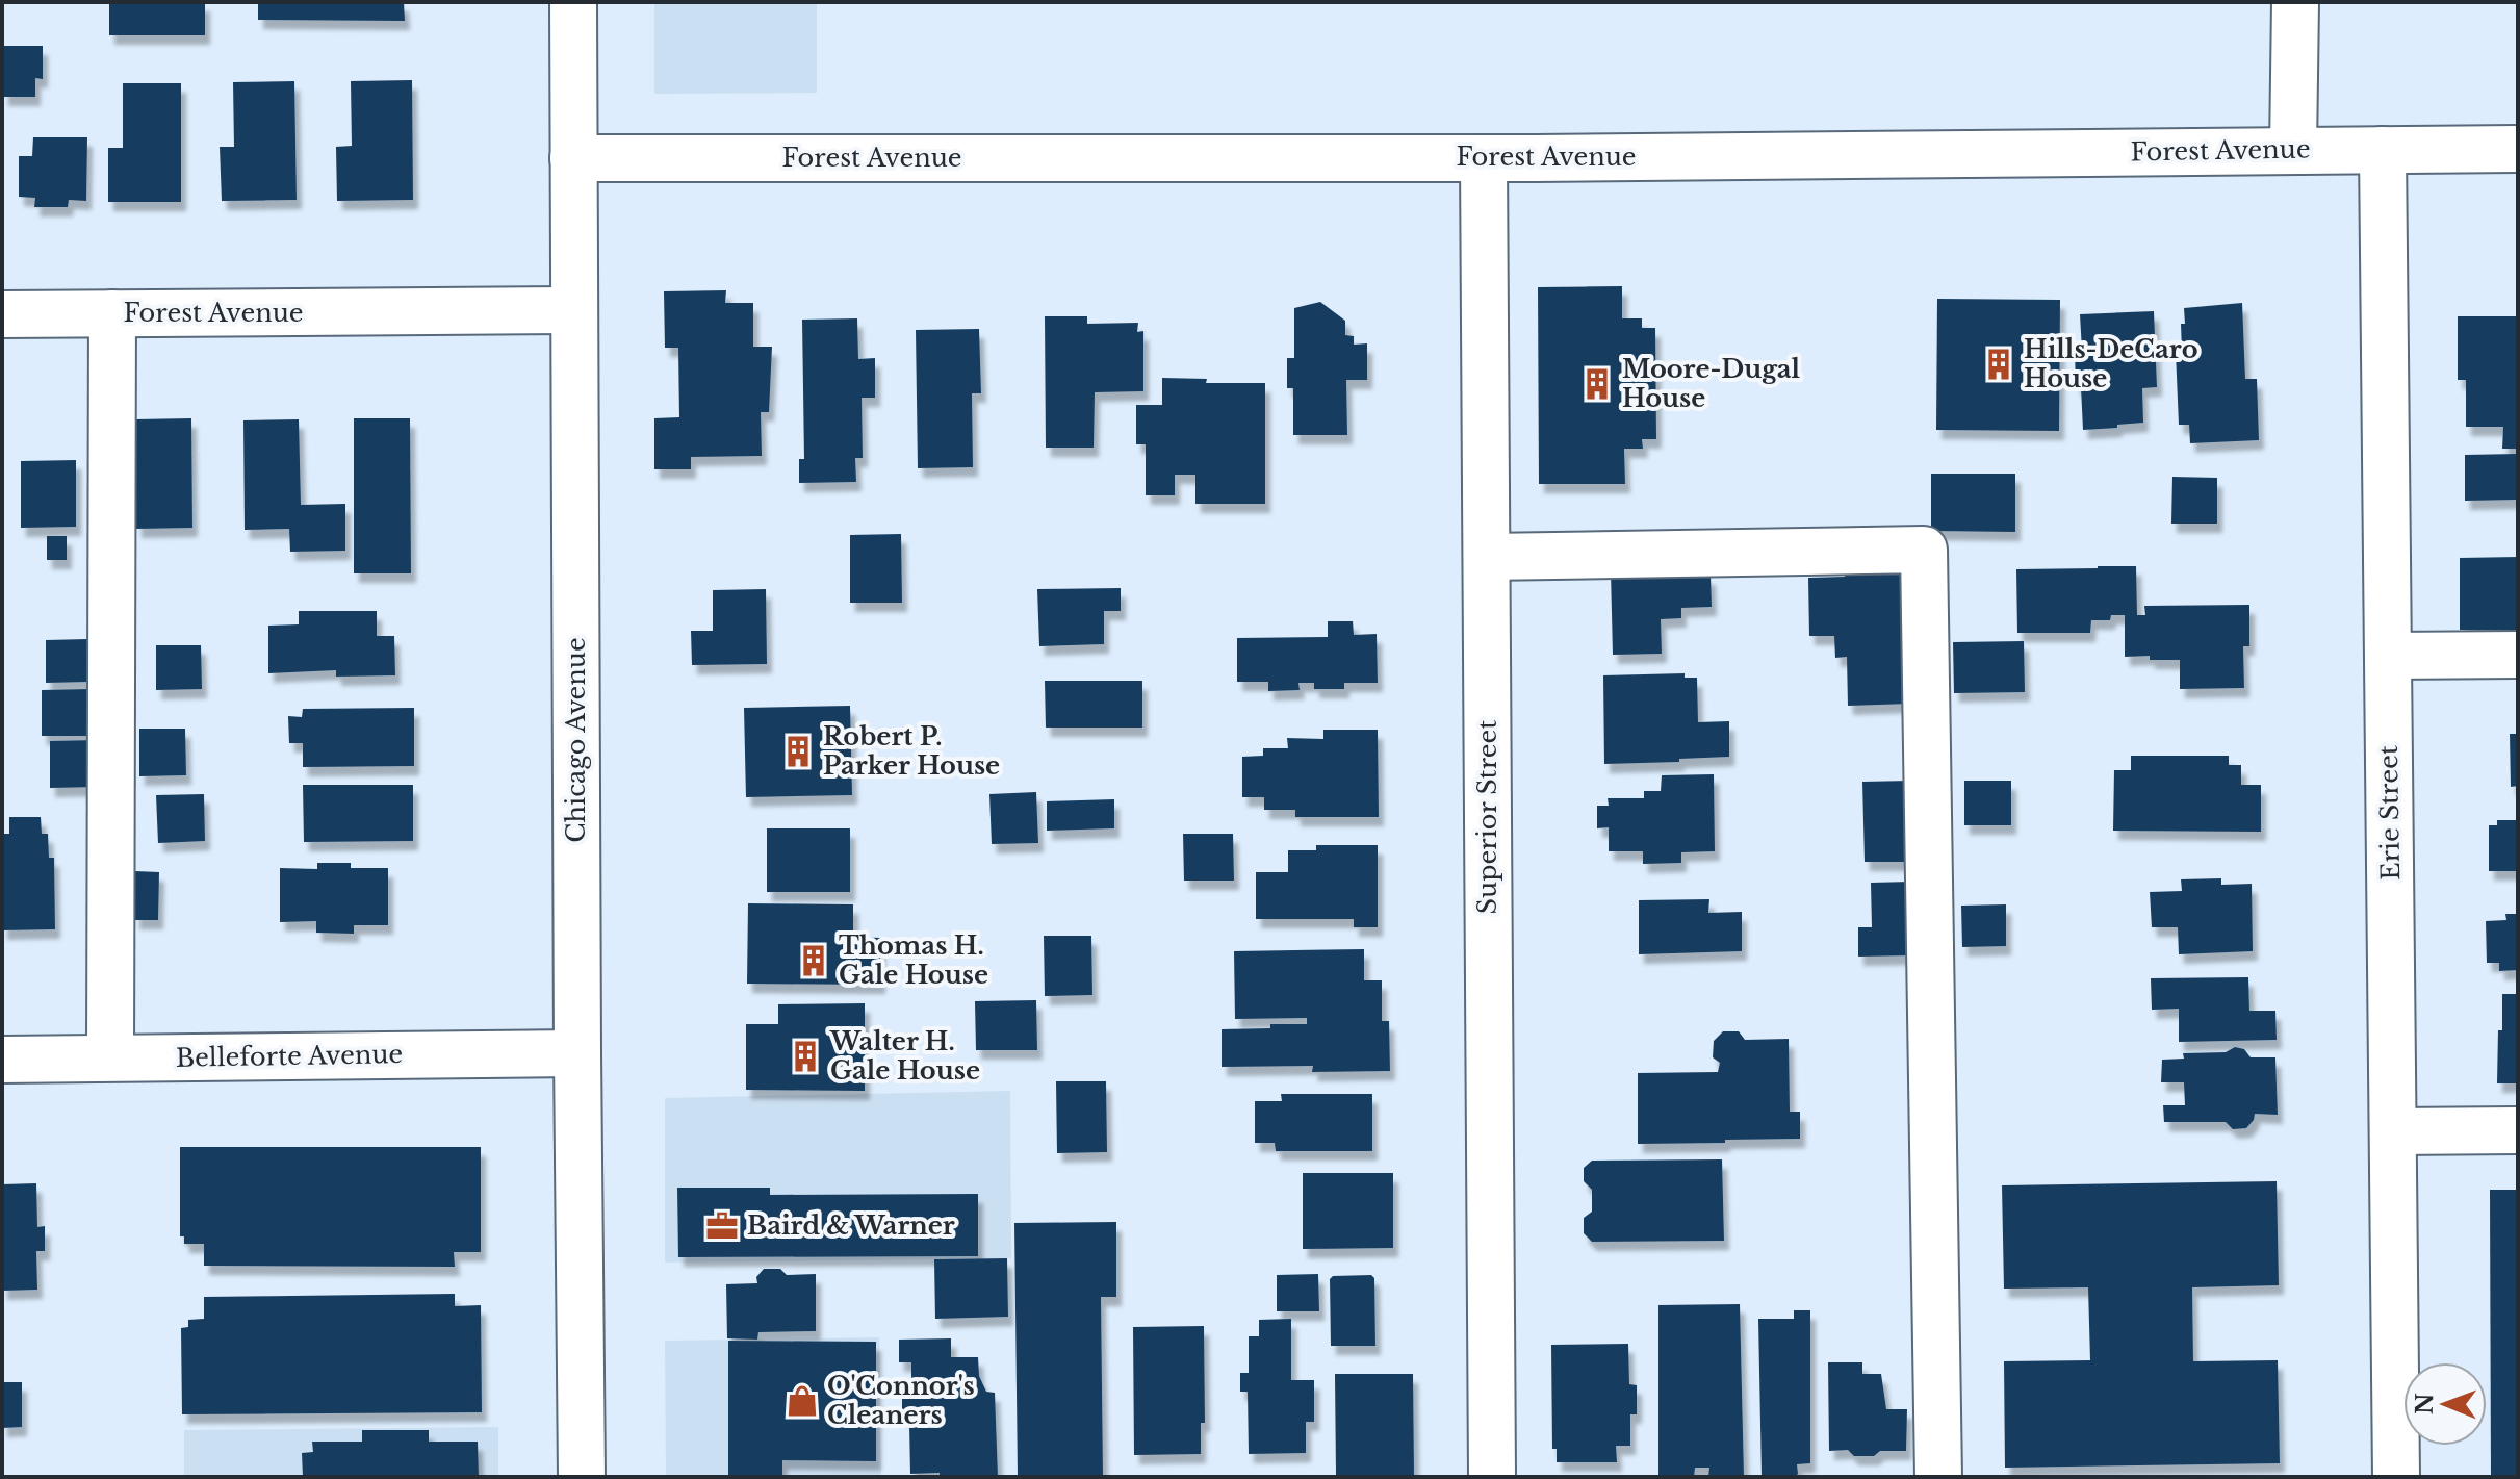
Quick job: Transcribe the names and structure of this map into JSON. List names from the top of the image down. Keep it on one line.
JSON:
{"streets":{"street":["Forest Avenue","Chicago Avenue","Erie Street","Superior Street","Belleforte Avenue"]},"crossings":[["Forest Avenue","Chicago Avenue"],["Forest Avenue","Erie Street"],["Forest Avenue","Superior Street"],["Chicago Avenue","Belleforte Avenue"]],"places":{"building":["Hills-DeCaro House","Moore-Dugal House","Robert P. Parker House","Thomas H. Gale House","Walter H. Gale House"],"office":["Baird & Warner"],"shop":["O'Connor's Cleaners"]},"north":"left"}
